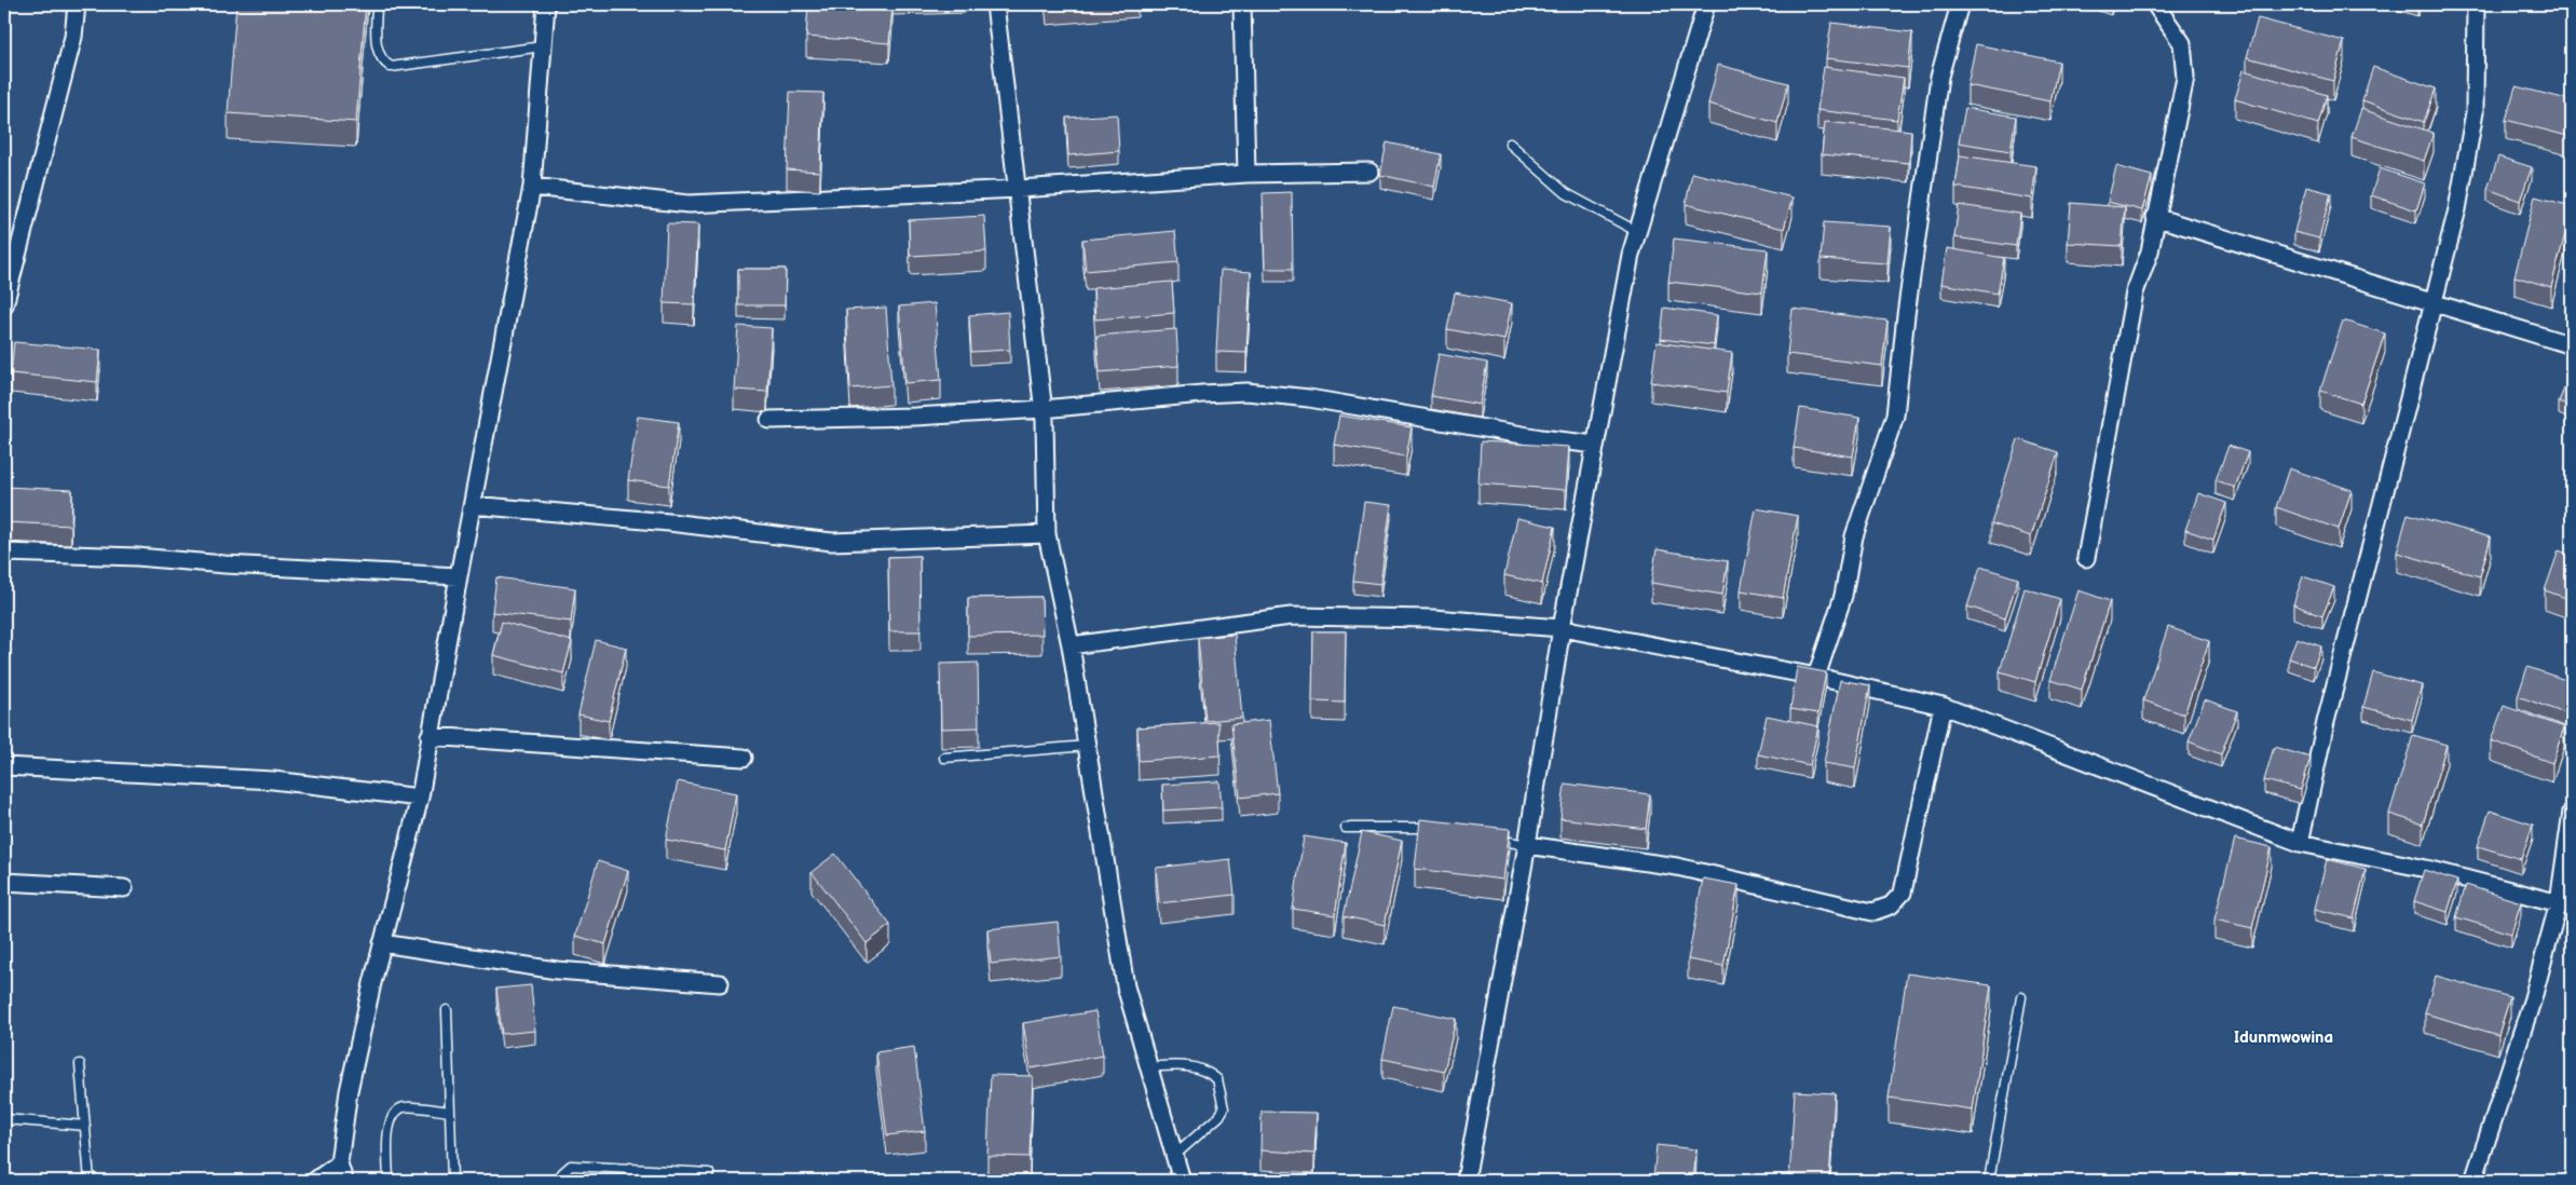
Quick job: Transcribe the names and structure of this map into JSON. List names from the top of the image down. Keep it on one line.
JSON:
{"districts":["Idunmwowina"]}
